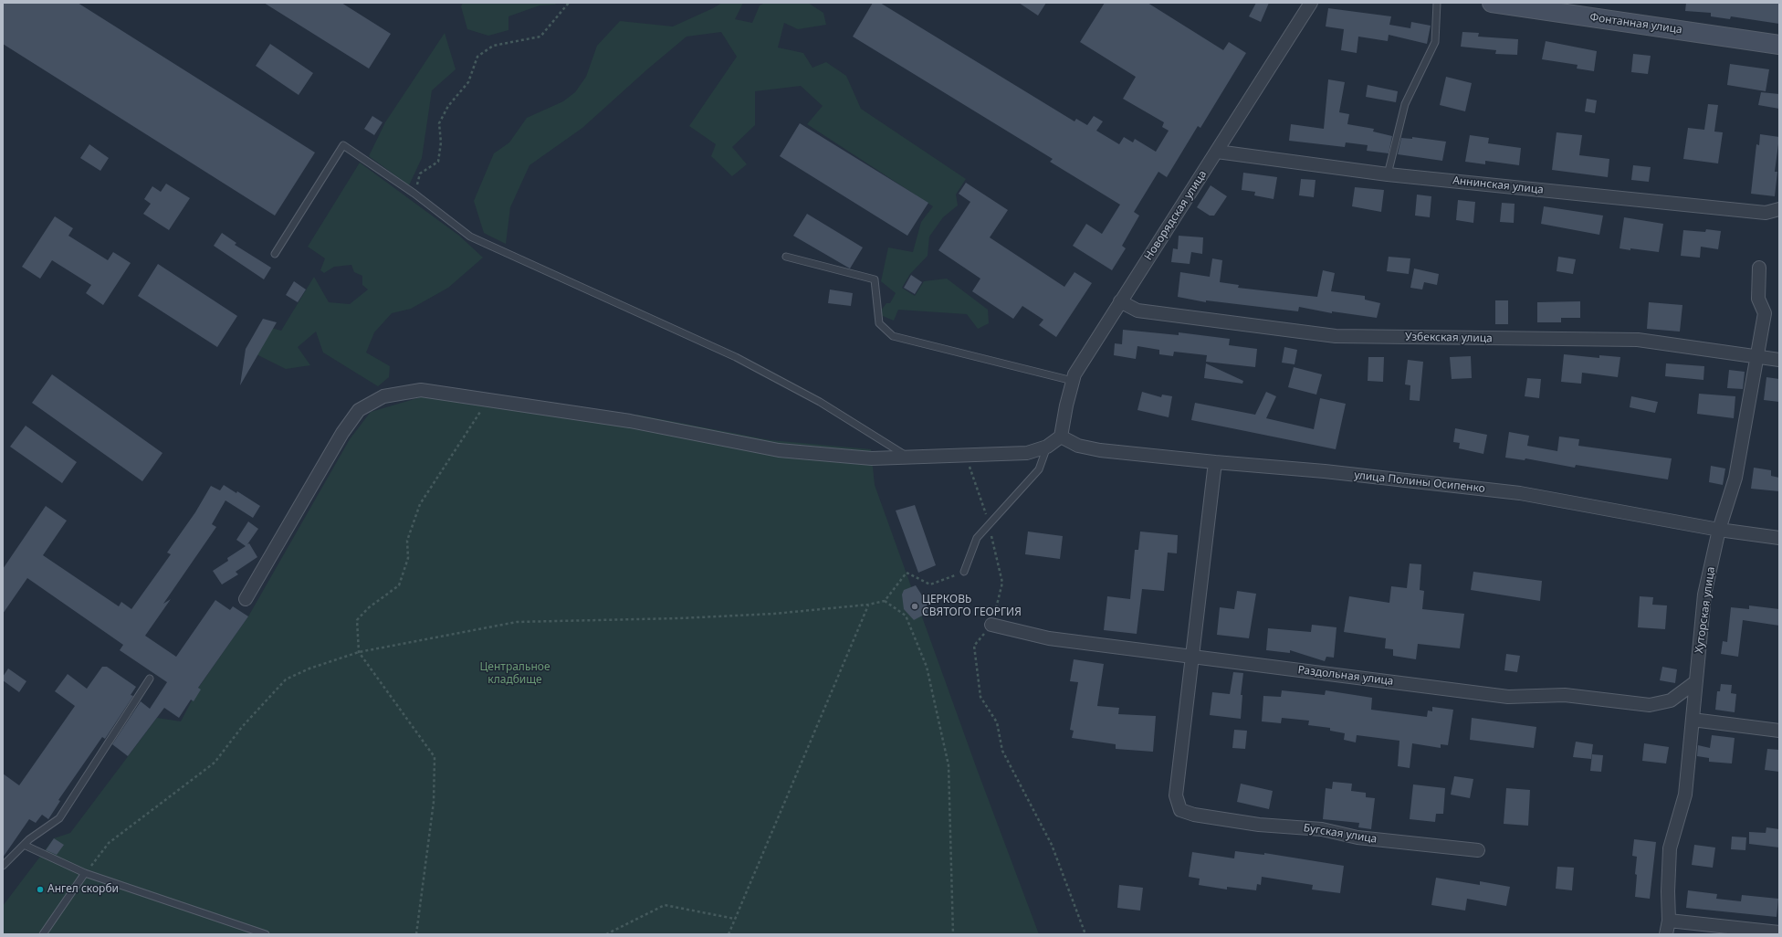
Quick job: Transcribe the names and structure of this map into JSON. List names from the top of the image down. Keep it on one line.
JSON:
{"streets":{"main road":["Фонтанная улица"],"street":["Аннинская улица","Новорядская улица","Узбекская улица","улица Полины Осипенко","Хуторская улица","Раздольная улица","Бугская улица"]},"crossings":[["Аннинская улица","Новорядская улица"],["Новорядская улица","Узбекская улица"],["Новорядская улица","улица Полины Осипенко"],["Узбекская улица","Хуторская улица"],["улица Полины Осипенко","Хуторская улица"],["Хуторская улица","Раздольная улица"],["Раздольная улица","Бугская улица"]],"parks":["Центральное кладбище"],"places":["ЦЕРКОВЬ СВЯТОГО ГЕОРГИЯ","Ангел скорби"]}
